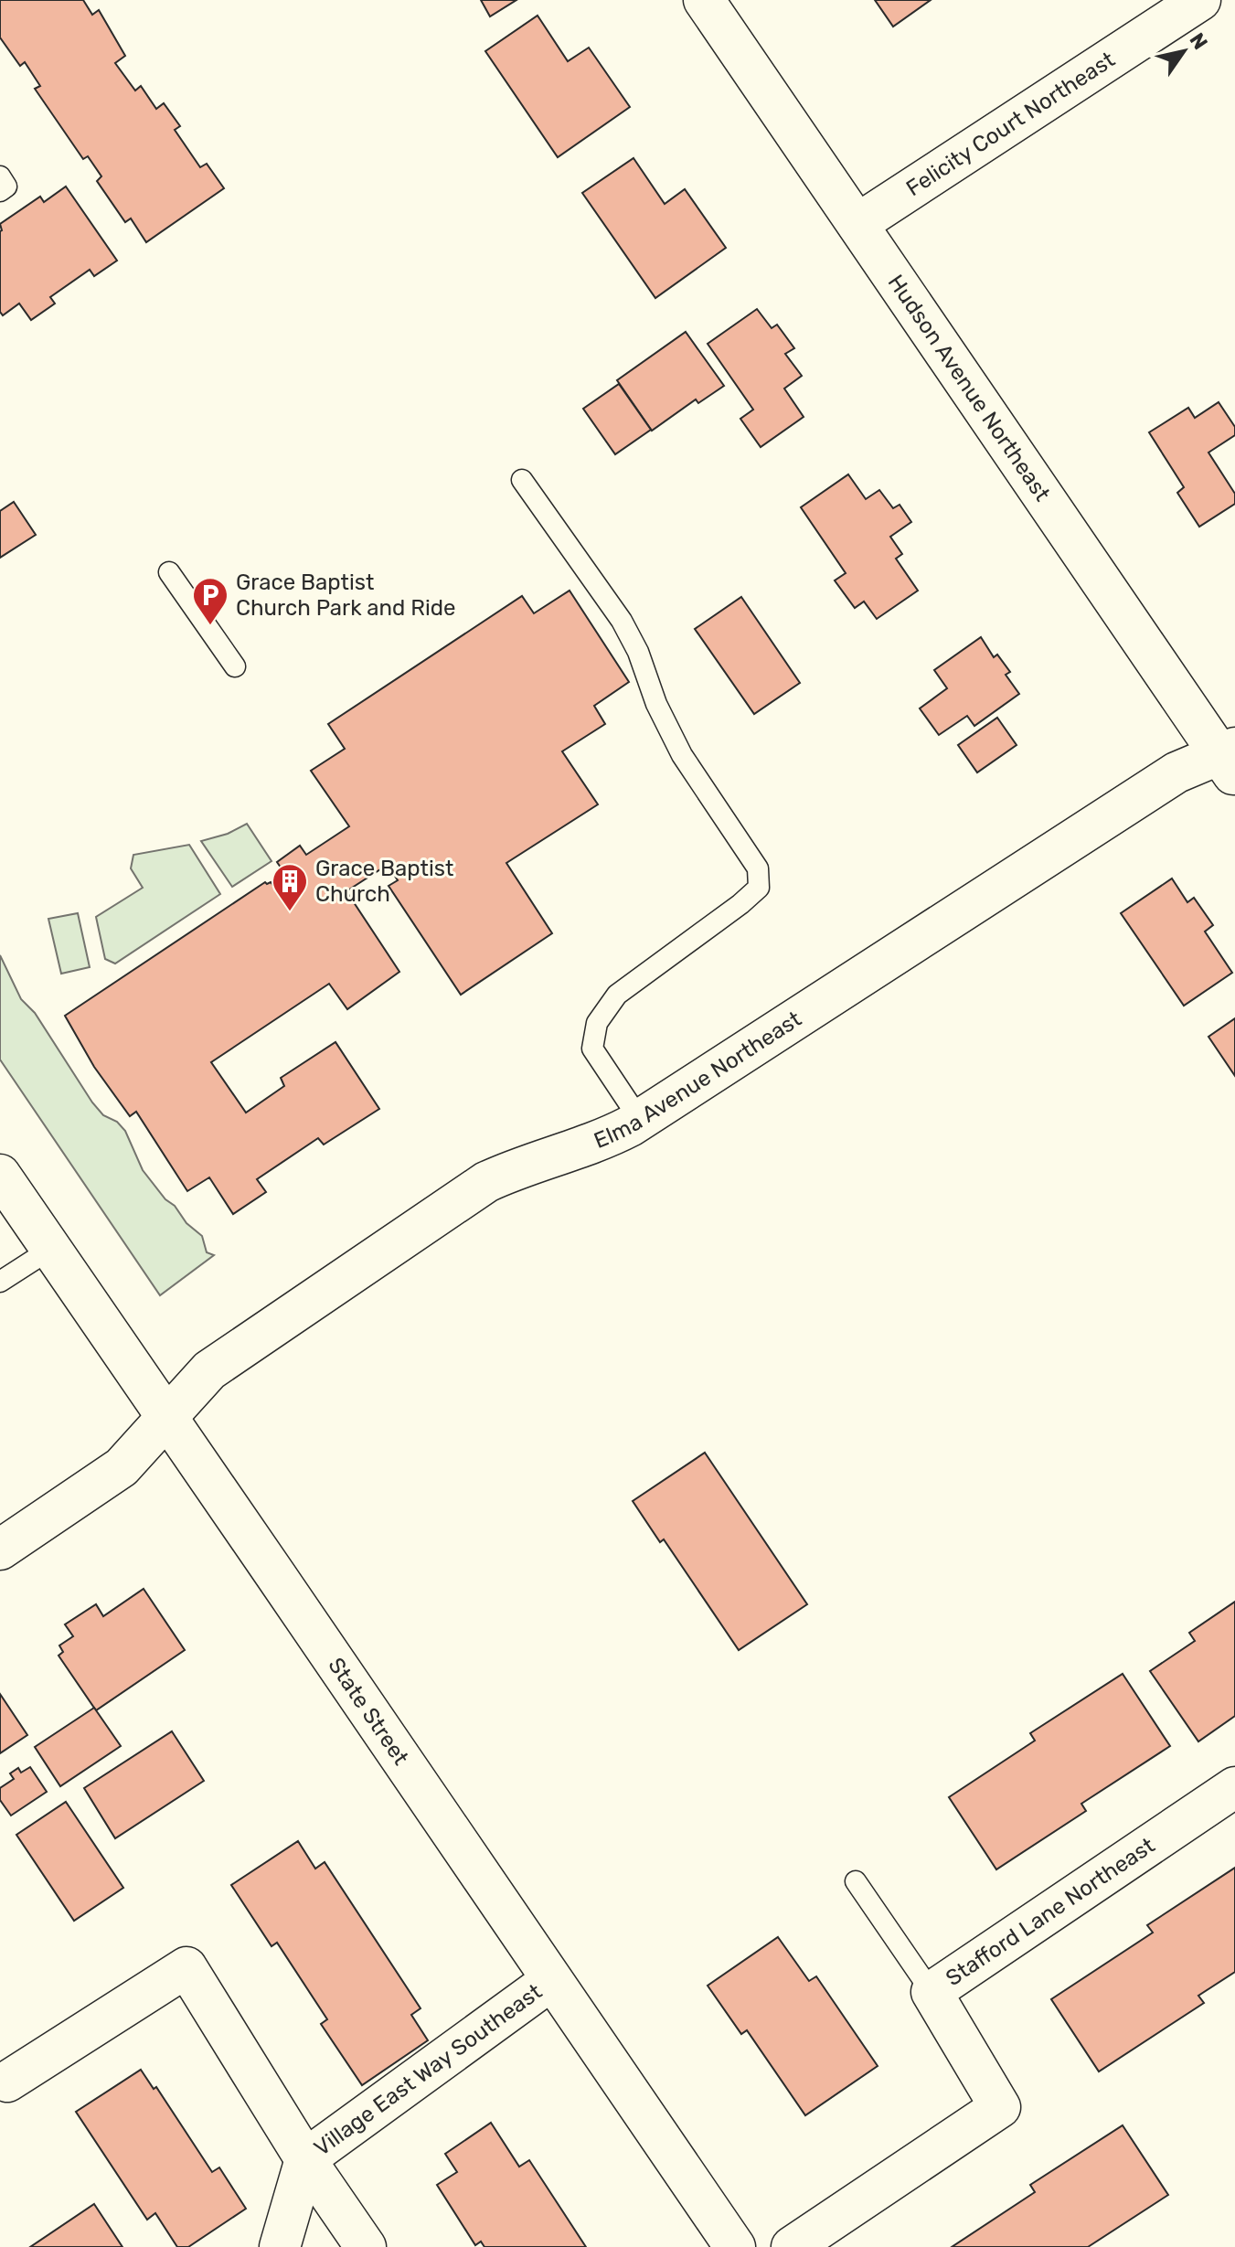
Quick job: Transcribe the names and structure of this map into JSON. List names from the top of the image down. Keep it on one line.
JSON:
{"streets":{"street":["Felicity Court Northeast","Hudson Avenue Northeast","Elma Avenue Northeast","State Street","Stafford Lane Northeast","Village East Way Southeast"]},"crossings":[["Felicity Court Northeast","Hudson Avenue Northeast"],["Hudson Avenue Northeast","Elma Avenue Northeast"],["Elma Avenue Northeast","State Street"],["State Street","Village East Way Southeast"]],"places":{"parking":["Grace Baptist Church Park and Ride"],"building":["Grace Baptist Church"]},"north":"top right"}
